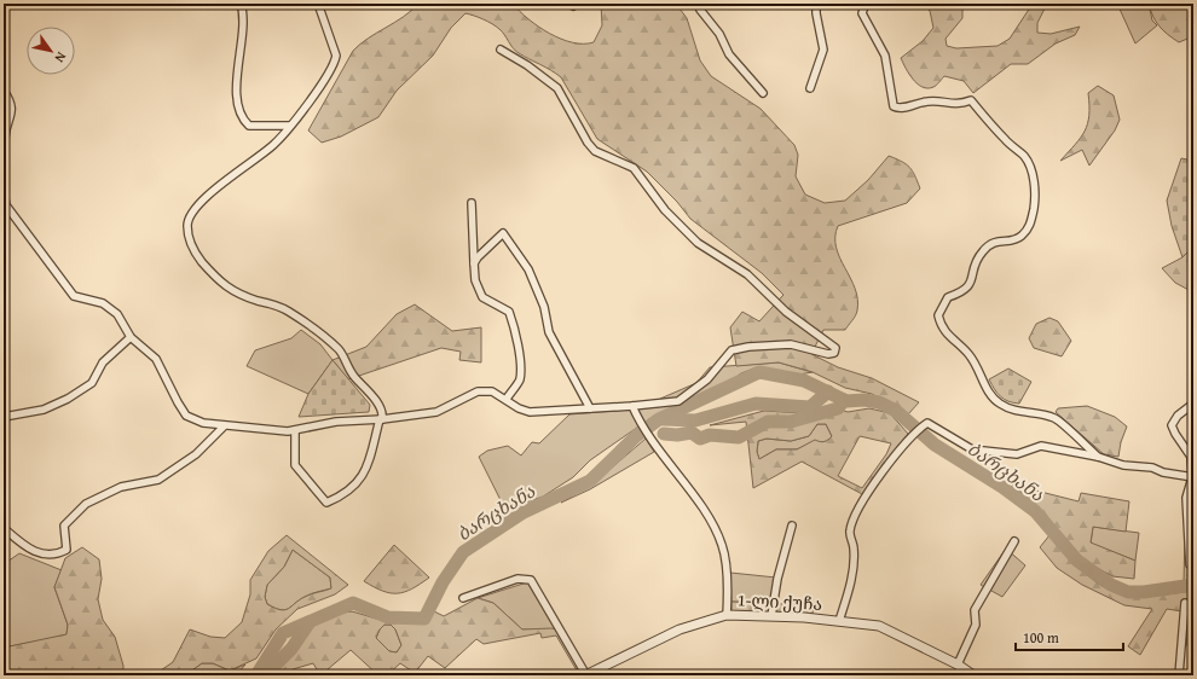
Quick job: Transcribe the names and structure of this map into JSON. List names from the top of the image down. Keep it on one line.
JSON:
{"streets":{"street":["1-ლი ქუჩა"]},"water":["ბარცხანა"],"scale_bar":"100 m","north":"bottom right"}
